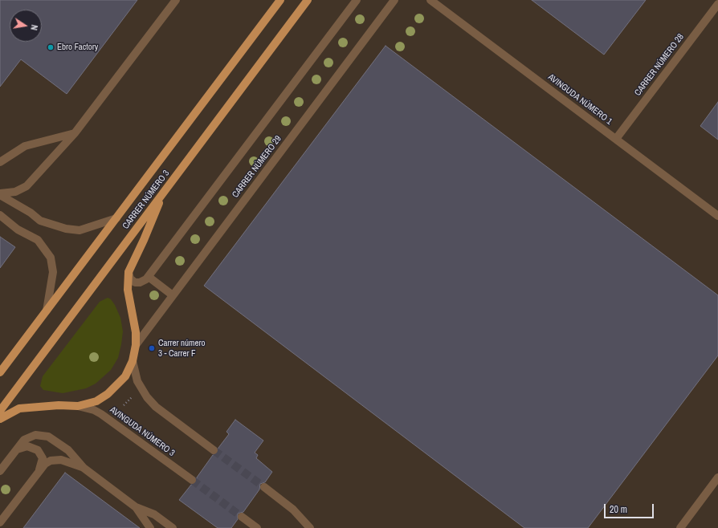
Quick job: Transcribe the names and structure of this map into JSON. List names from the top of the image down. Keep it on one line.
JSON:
{"streets":{"main road":["CARRER NÚMERO 3"],"street":["CARRER NÚMERO 28","AVINGUDA NÚMERO 1","CARRER NÚMERO 29","AVINGUDA NÚMERO 3"]},"crossings":[["CARRER NÚMERO 28","AVINGUDA NÚMERO 1"]],"places":["Ebro Factory","Carrer número 3 - Carrer F"],"scale_bar":"20 m","north":"right"}
